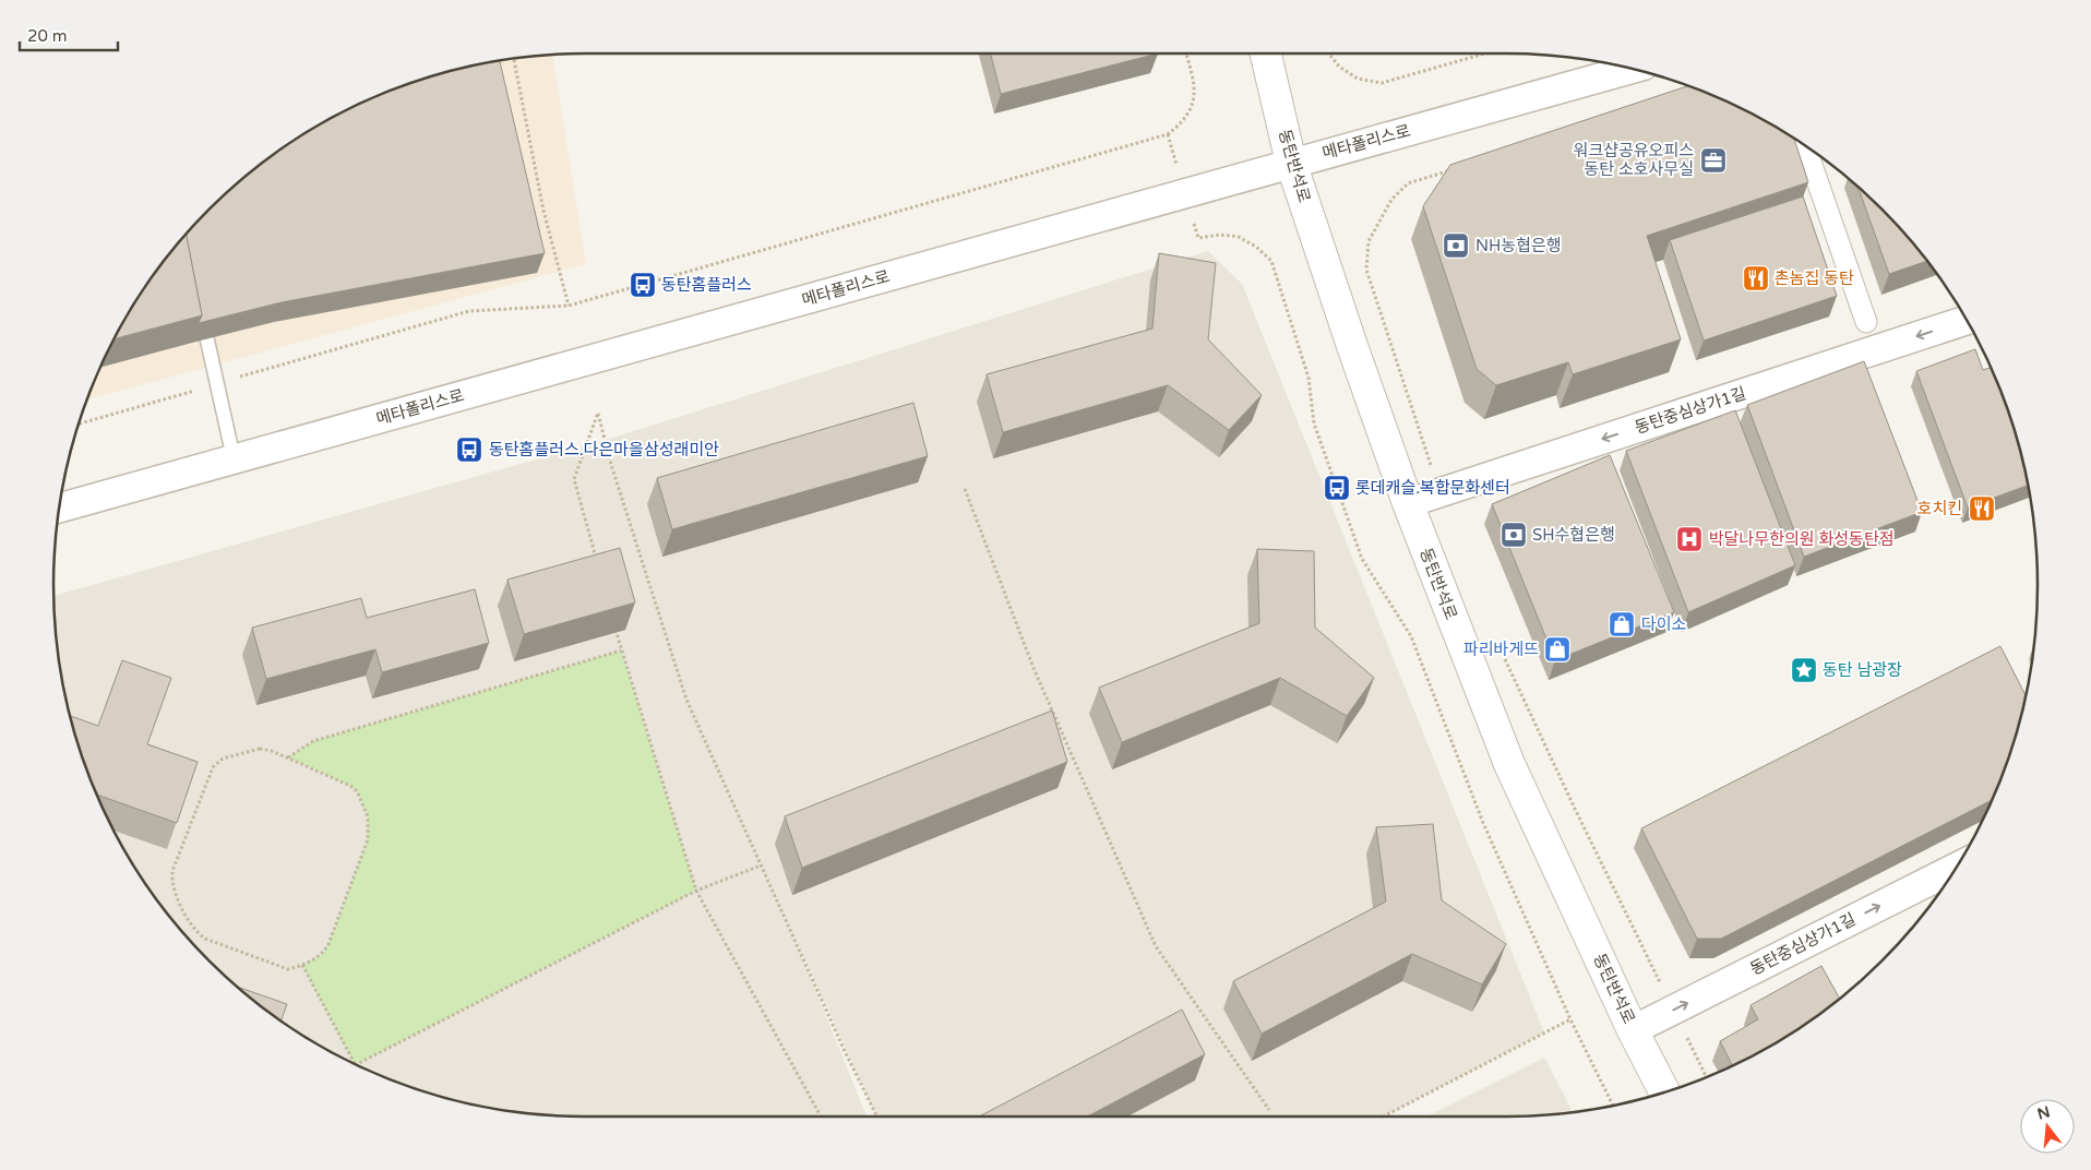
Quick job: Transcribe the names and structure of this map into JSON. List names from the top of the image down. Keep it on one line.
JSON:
{"streets":{"street":["메타폴리스로","동탄반석로","동탄중심상가1길"]},"crossings":[["메타폴리스로","동탄반석로"],["동탄반석로","동탄중심상가1길"]],"places":{"office":["워크샵공유오피스 동탄 소호사무실"],"bank":["NH농협은행","SH수협은행"],"restaurant":["촌놈집 동탄","호치킨"],"bus stop":["동탄홈플러스","동탄홈플러스.다은마을삼성래미안","롯데캐슬.복합문화센터"],"hospital":["박달나무한의원 화성동탄점"],"shop":["다이소","파리바게뜨"],"place":["동탄 남광장"]},"scale_bar":"20 m","north":"top"}
